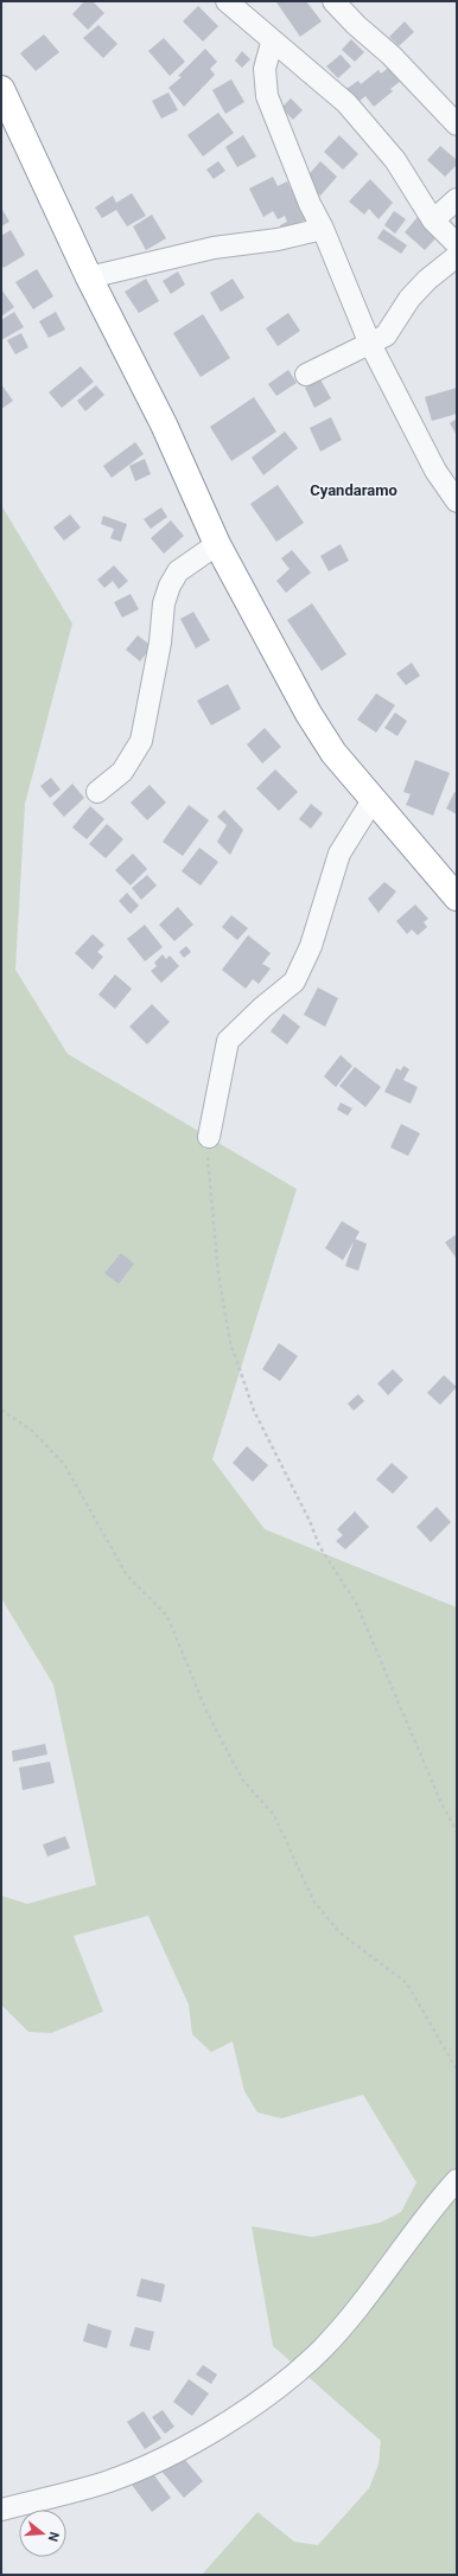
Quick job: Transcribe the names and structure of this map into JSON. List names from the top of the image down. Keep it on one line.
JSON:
{"districts":["Cyandaramo"],"north":"right"}
